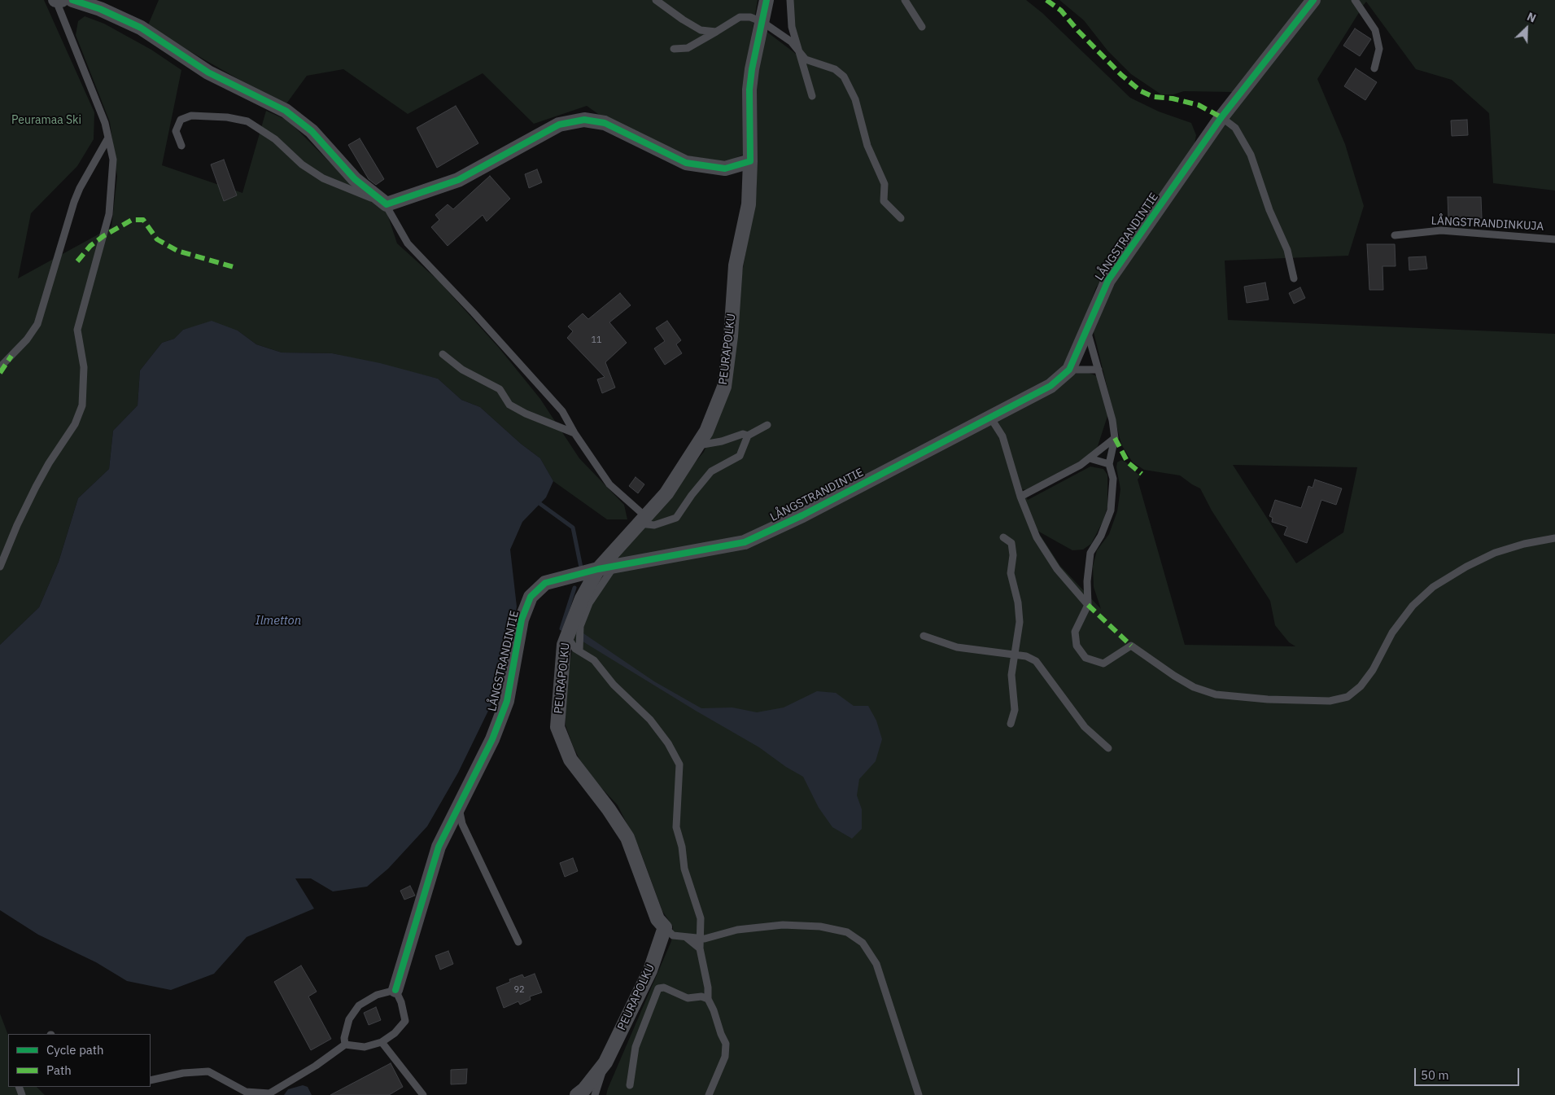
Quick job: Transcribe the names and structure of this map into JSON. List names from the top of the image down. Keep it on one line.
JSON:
{"streets":{"street":["LÅNGSTRANDINTIE","PEURAPOLKU"],"lane":["LÅNGSTRANDINKUJA"]},"crossings":[["LÅNGSTRANDINTIE","PEURAPOLKU"]],"water":["Ilmetton"],"parks":["Peuramaa Ski"],"house_numbers":["11","92"],"legend":["Cycle path","Path"],"scale_bar":"50 m","north":"top right"}
